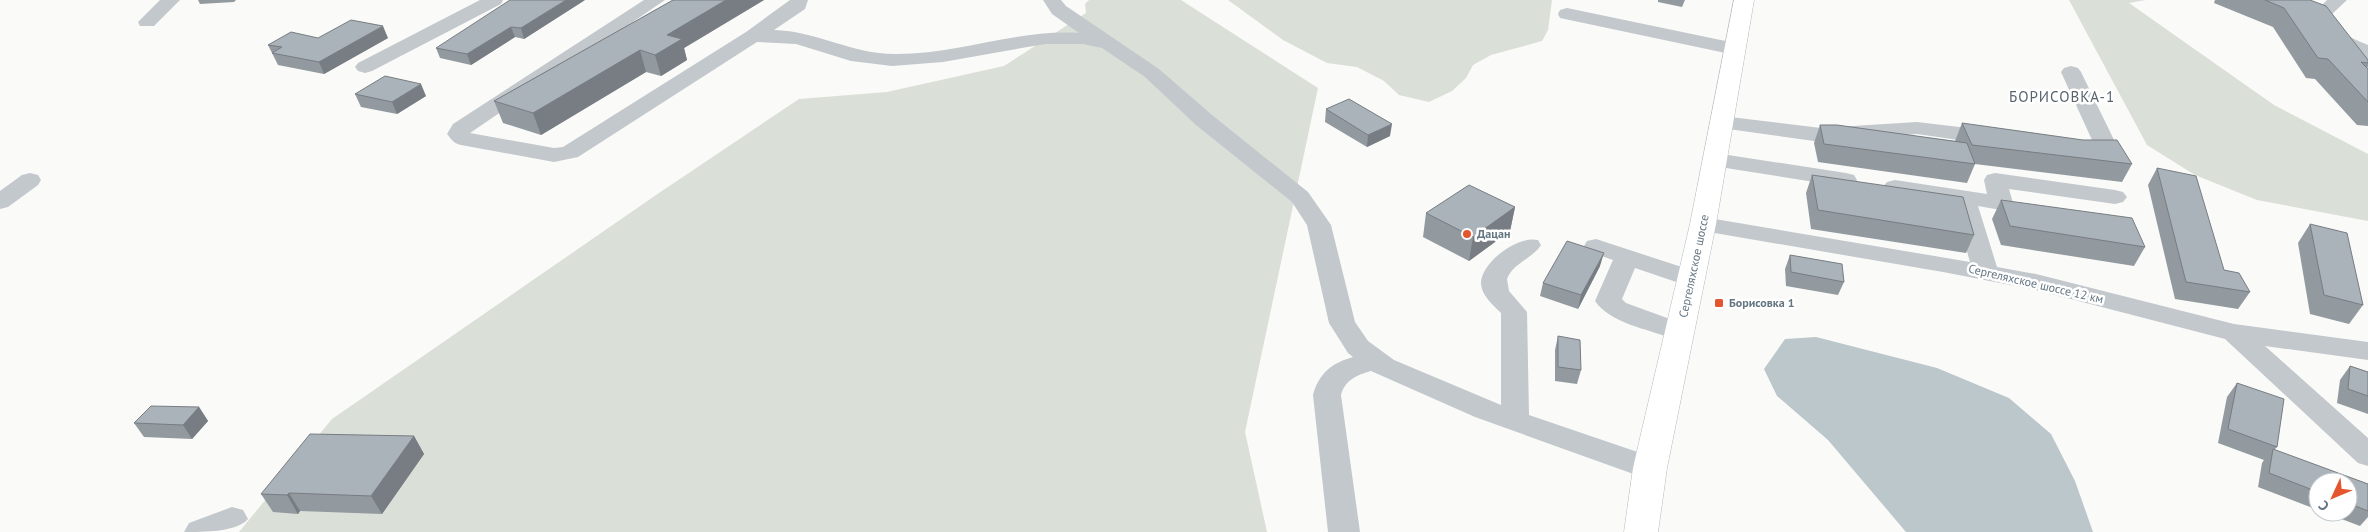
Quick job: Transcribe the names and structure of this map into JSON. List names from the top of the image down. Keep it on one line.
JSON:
{"streets":{"main road":["Сергеляхское шоссе"],"street":["Сергеляхское шоссе 12 км"]},"crossings":[["Сергеляхское шоссе","Сергеляхское шоссе 12 км"]],"districts":["БОРИСОВКА-1"],"places":{"other":["Дацан"],"transit":["Борисовка 1"]},"north":"bottom left"}
